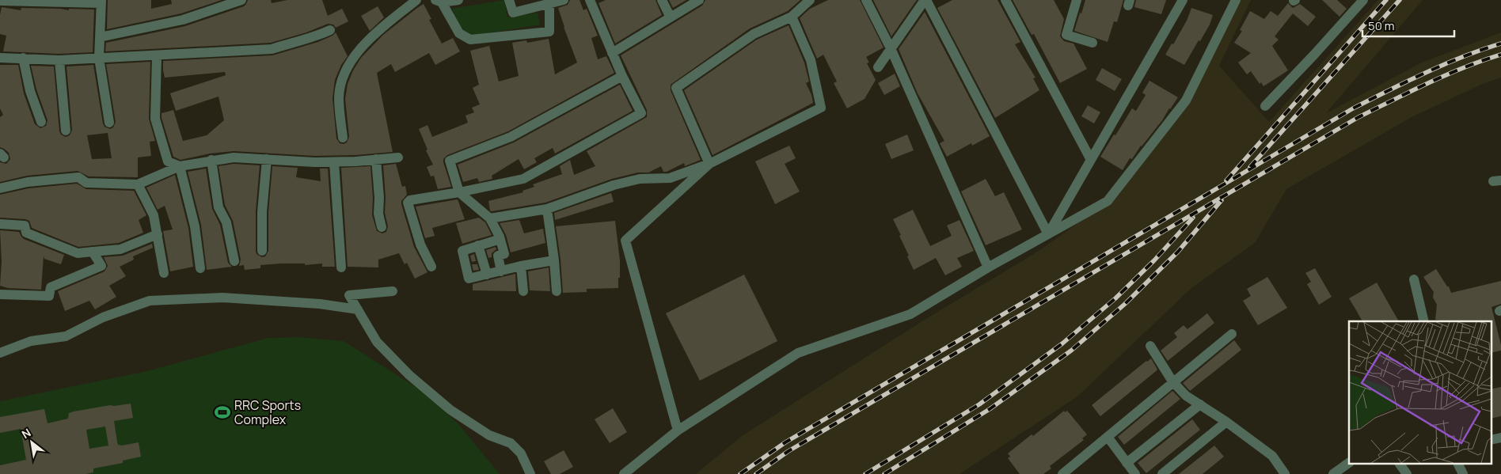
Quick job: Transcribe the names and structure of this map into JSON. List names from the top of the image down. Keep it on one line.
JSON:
{"places":{"sports":["RRC Sports Complex"]},"scale_bar":"50 m","north":"top left"}
